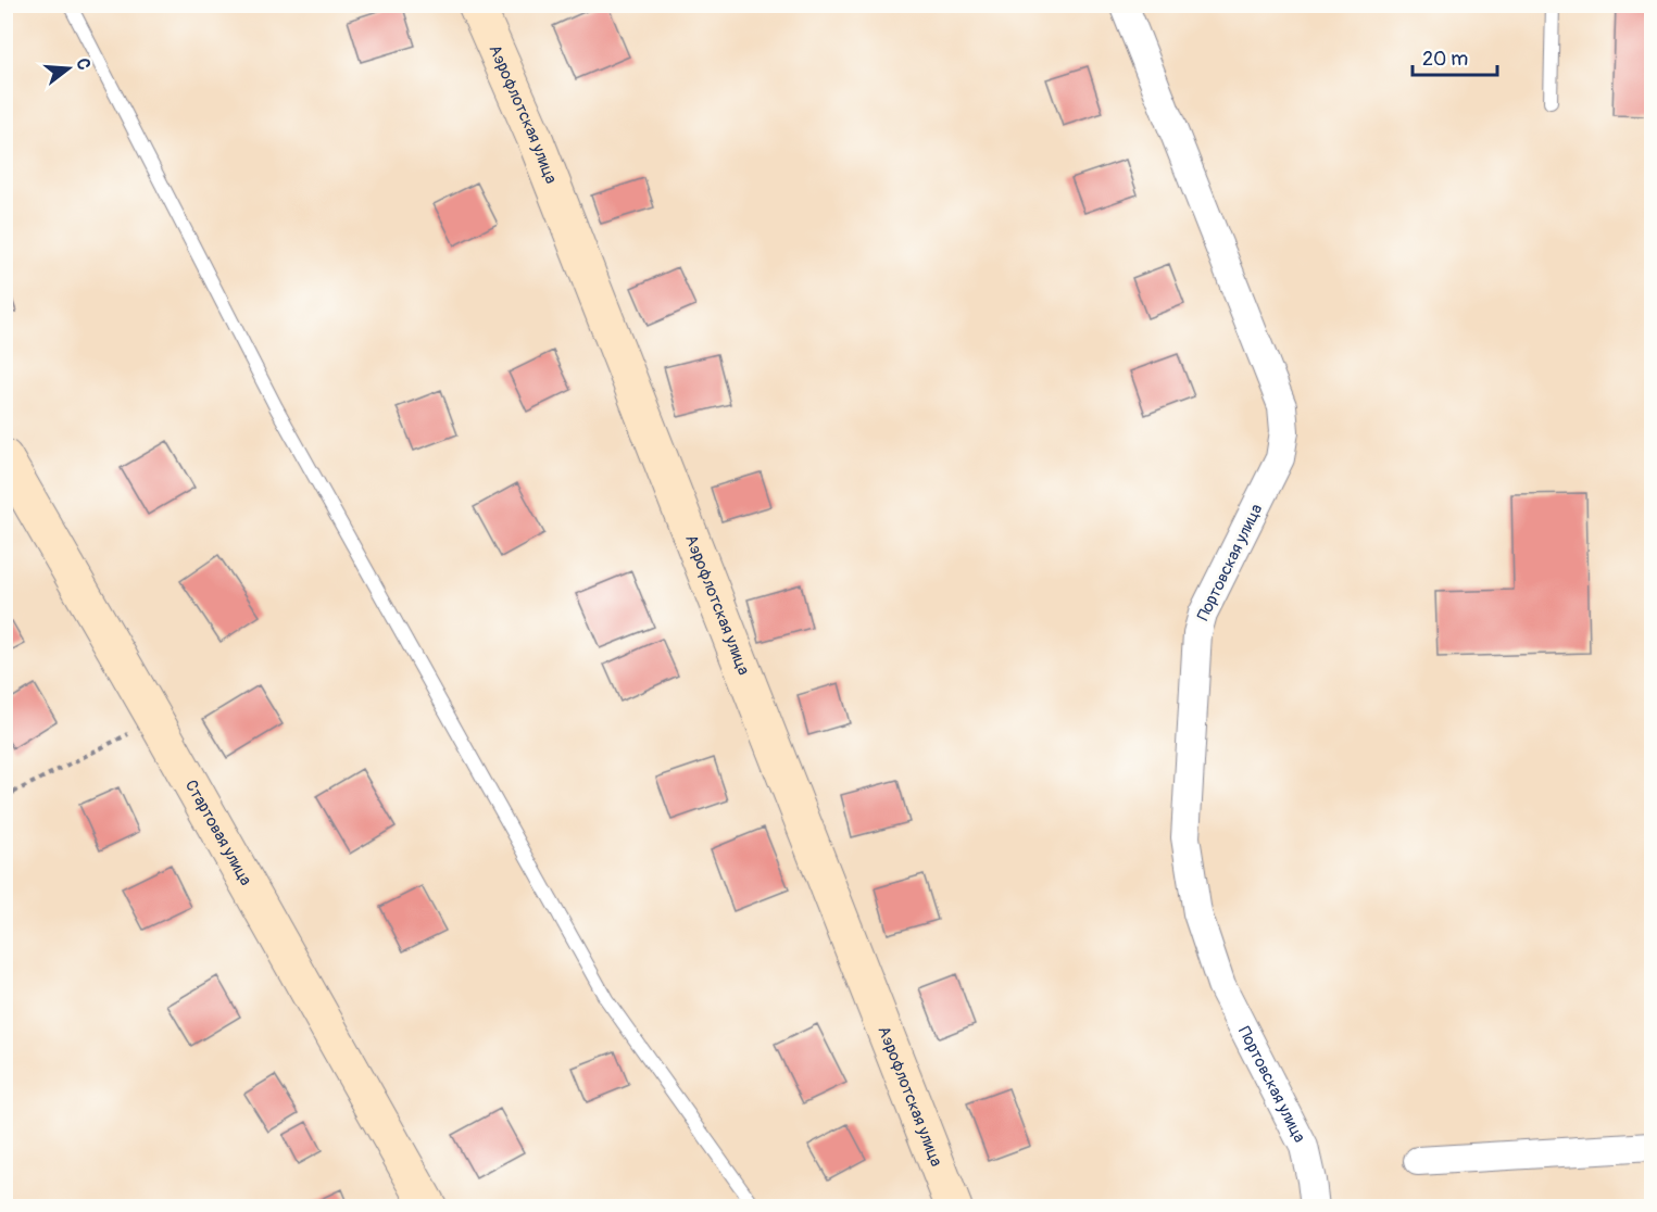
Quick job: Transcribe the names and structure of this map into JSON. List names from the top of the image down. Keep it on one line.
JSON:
{"streets":{"main road":["Аэрофлотская улица","Стартовая улица"],"street":["Портовская улица"]},"scale_bar":"20 m","north":"right"}
